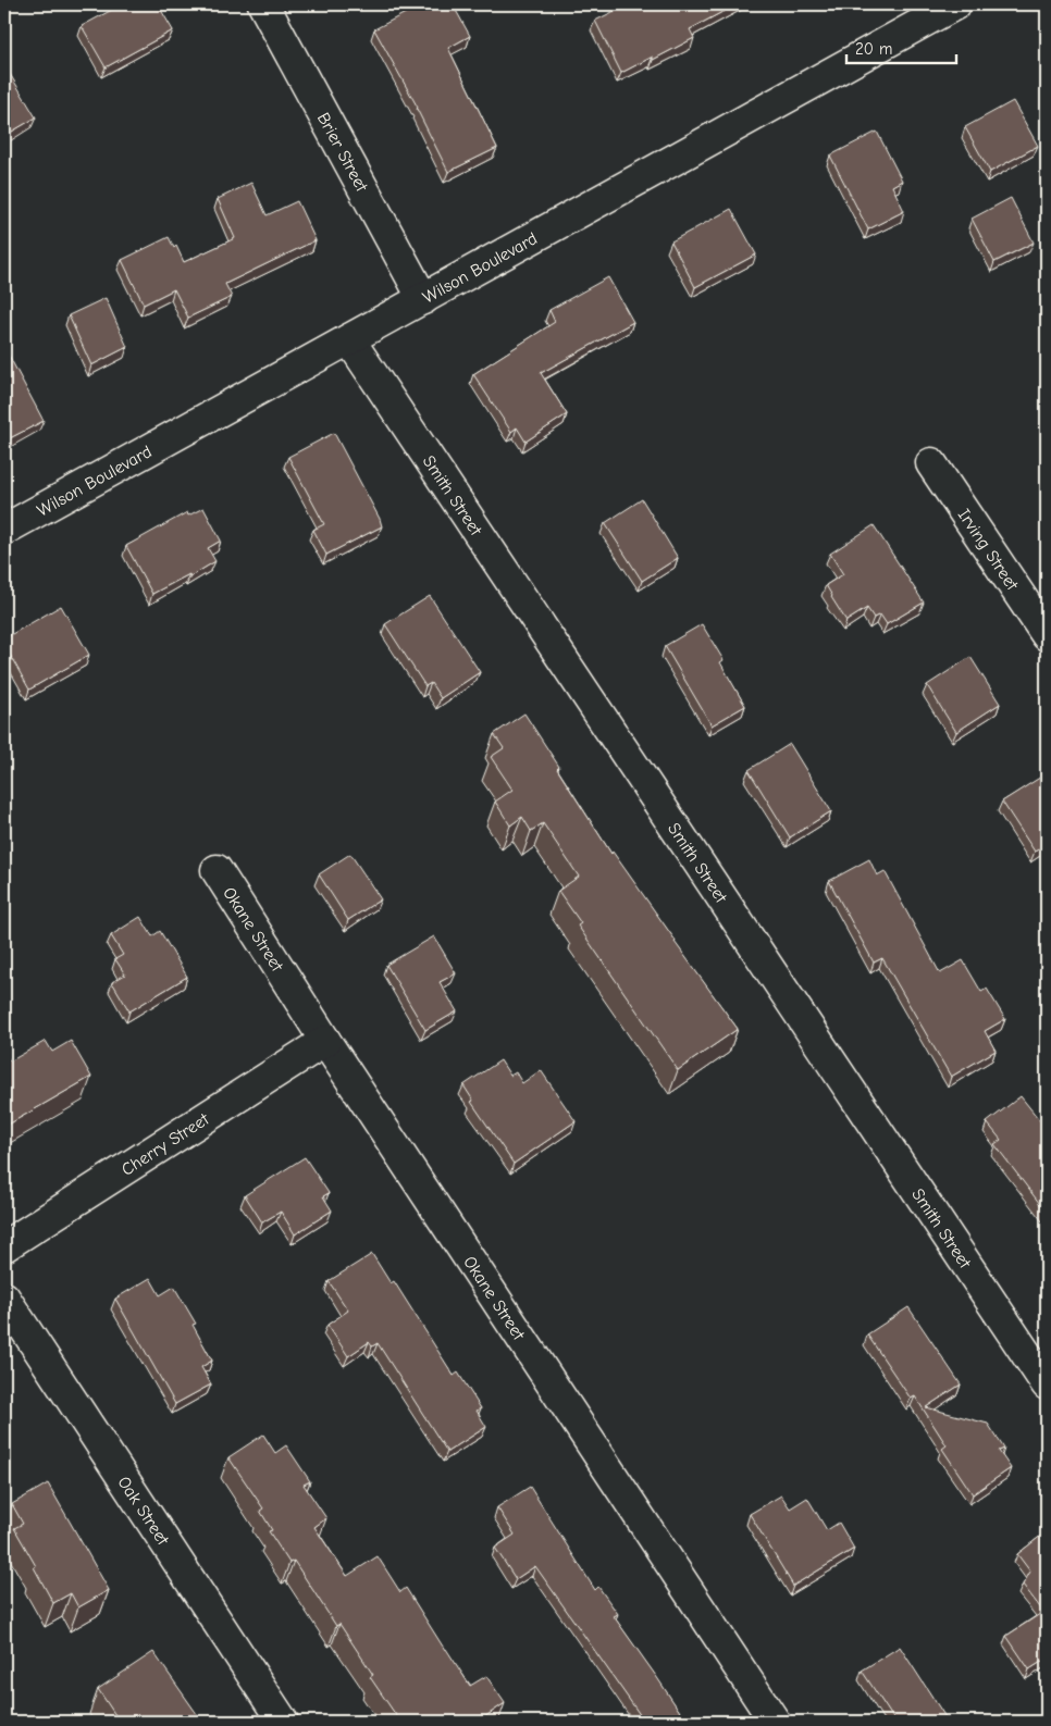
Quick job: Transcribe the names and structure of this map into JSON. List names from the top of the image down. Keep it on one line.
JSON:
{"streets":{"street":["Brier Street","Wilson Boulevard","Smith Street","Irving Street","Okane Street","Cherry Street","Oak Street"]},"crossings":[["Brier Street","Wilson Boulevard"],["Wilson Boulevard","Smith Street"],["Okane Street","Cherry Street"]],"scale_bar":"20 m"}
